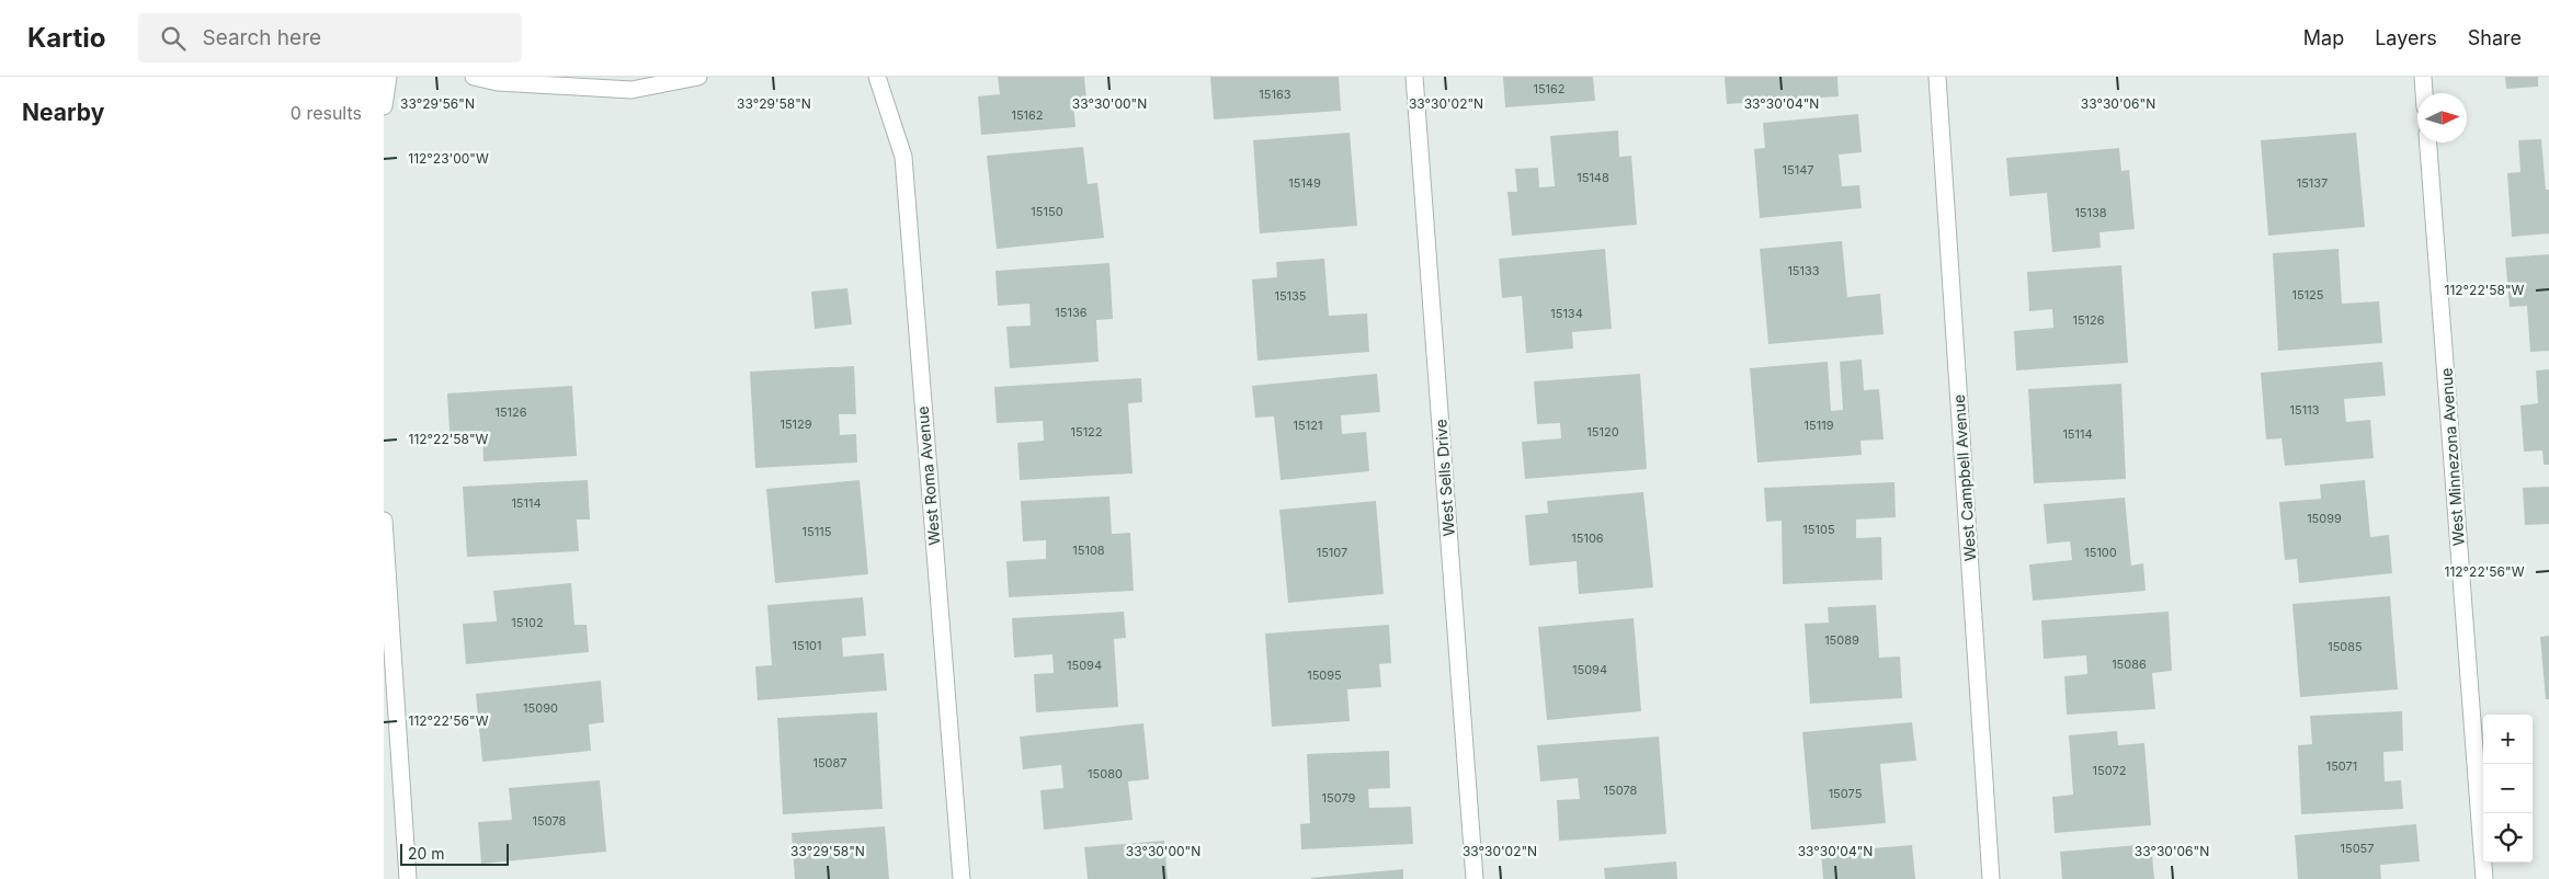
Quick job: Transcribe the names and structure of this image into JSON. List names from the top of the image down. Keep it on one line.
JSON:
{"streets":{"street":["West Minnezona Avenue","West Roma Avenue","West Sells Drive","West Campbell Avenue"]},"house_numbers":["15162","15163","15162","15147","15148","15149","15137","15150","15138","15133","15125","15135","15136","15134","15126","15113","15126","15129","15121","15119","15122","15120","15114","15114","15099","15105","15115","15106","15108","15107","15100","15102","15089","15101","15085","15086","15094","15094","15095","15090","15087","15071","15072","15080","15078","15075","15079","15078","15057"],"scale_bar":"20 m","north":"right","page":{"header":"Kartio","search":"Search here","nav":["Map","Layers","Share"],"heading":["Nearby","0 results"],"map_buttons":["+","−"],"scale":"20 m"},"coordinates":["33°29'56\"N","33°29'58\"N","33°30'00\"N","33°30'02\"N","33°30'04\"N","33°30'06\"N","112°23'00\"W","112°22'58\"W","112°22'56\"W"]}
